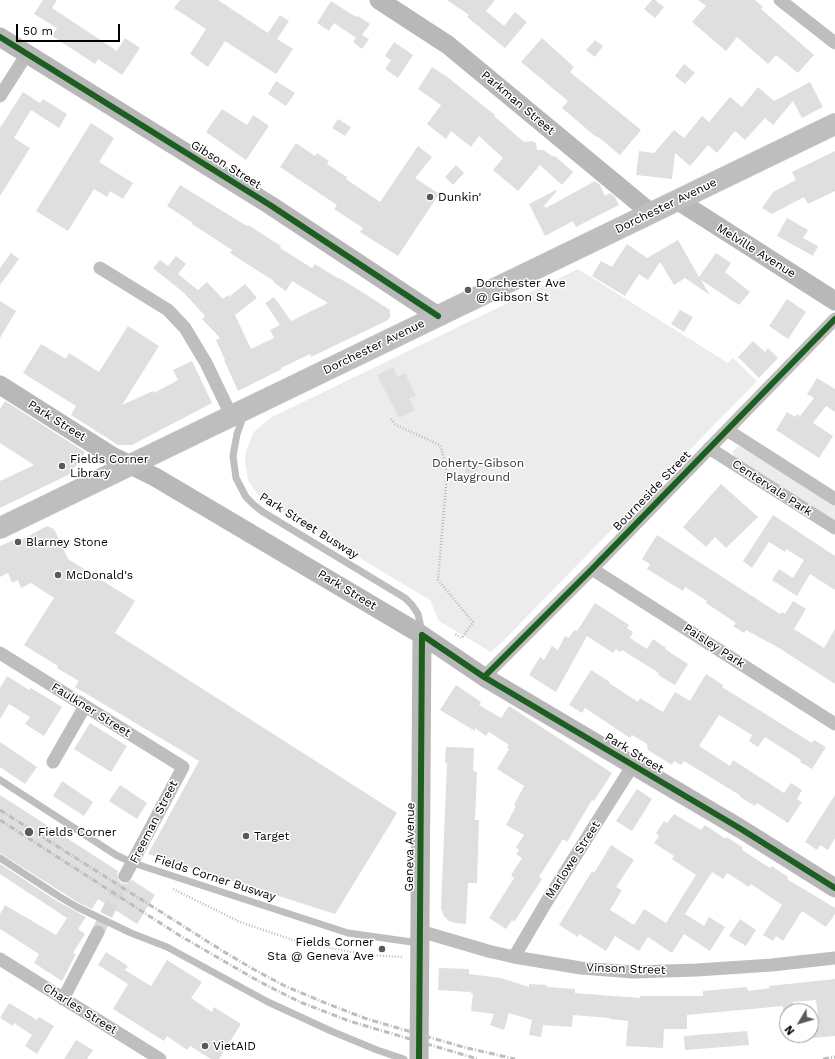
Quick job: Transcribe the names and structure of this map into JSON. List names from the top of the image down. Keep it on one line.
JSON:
{"streets":{"main road":["Dorchester Avenue"],"street":["Parkman Street","Gibson Street","Melville Avenue","Park Street","Centervale Park","Bourneside Street","Paisley Park","Faulkner Street","Freeman Street","Geneva Avenue","Marlowe Street","Vinson Street","Charles Street"],"lane":["Park Street Busway","Fields Corner Busway"]},"crossings":[["Parkman Street","Dorchester Avenue"],["Gibson Street","Dorchester Avenue"],["Dorchester Avenue","Melville Avenue"],["Dorchester Avenue","Park Street"],["Dorchester Avenue","Park Street Busway"],["Park Street","Bourneside Street"],["Park Street","Park Street Busway"],["Park Street","Geneva Avenue"],["Park Street","Marlowe Street"],["Centervale Park","Bourneside Street"],["Bourneside Street","Paisley Park"],["Park Street Busway","Geneva Avenue"],["Faulkner Street","Freeman Street"],["Freeman Street","Fields Corner Busway"],["Geneva Avenue","Fields Corner Busway"],["Geneva Avenue","Vinson Street"],["Marlowe Street","Vinson Street"],["Fields Corner Busway","Vinson Street"]],"parks":["Doherty-Gibson Playground"],"places":["Dunkin'","Dorchester Ave @ Gibson St","Fields Corner Library","Blarney Stone","McDonald's","Fields Corner","Target","Fields Corner Sta @ Geneva Ave","VietAID"],"scale_bar":"50 m","north":"bottom left"}
